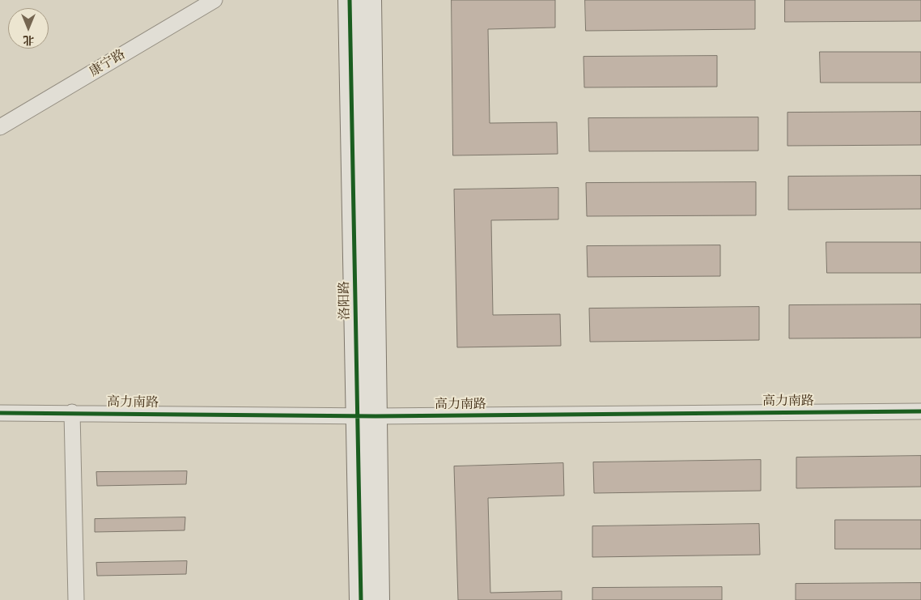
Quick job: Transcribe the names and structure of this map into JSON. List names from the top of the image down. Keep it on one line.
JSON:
{"streets":{"street":["康宁路","洛阳路","高力南路"]},"crossings":[["洛阳路","高力南路"]],"north":"bottom"}
